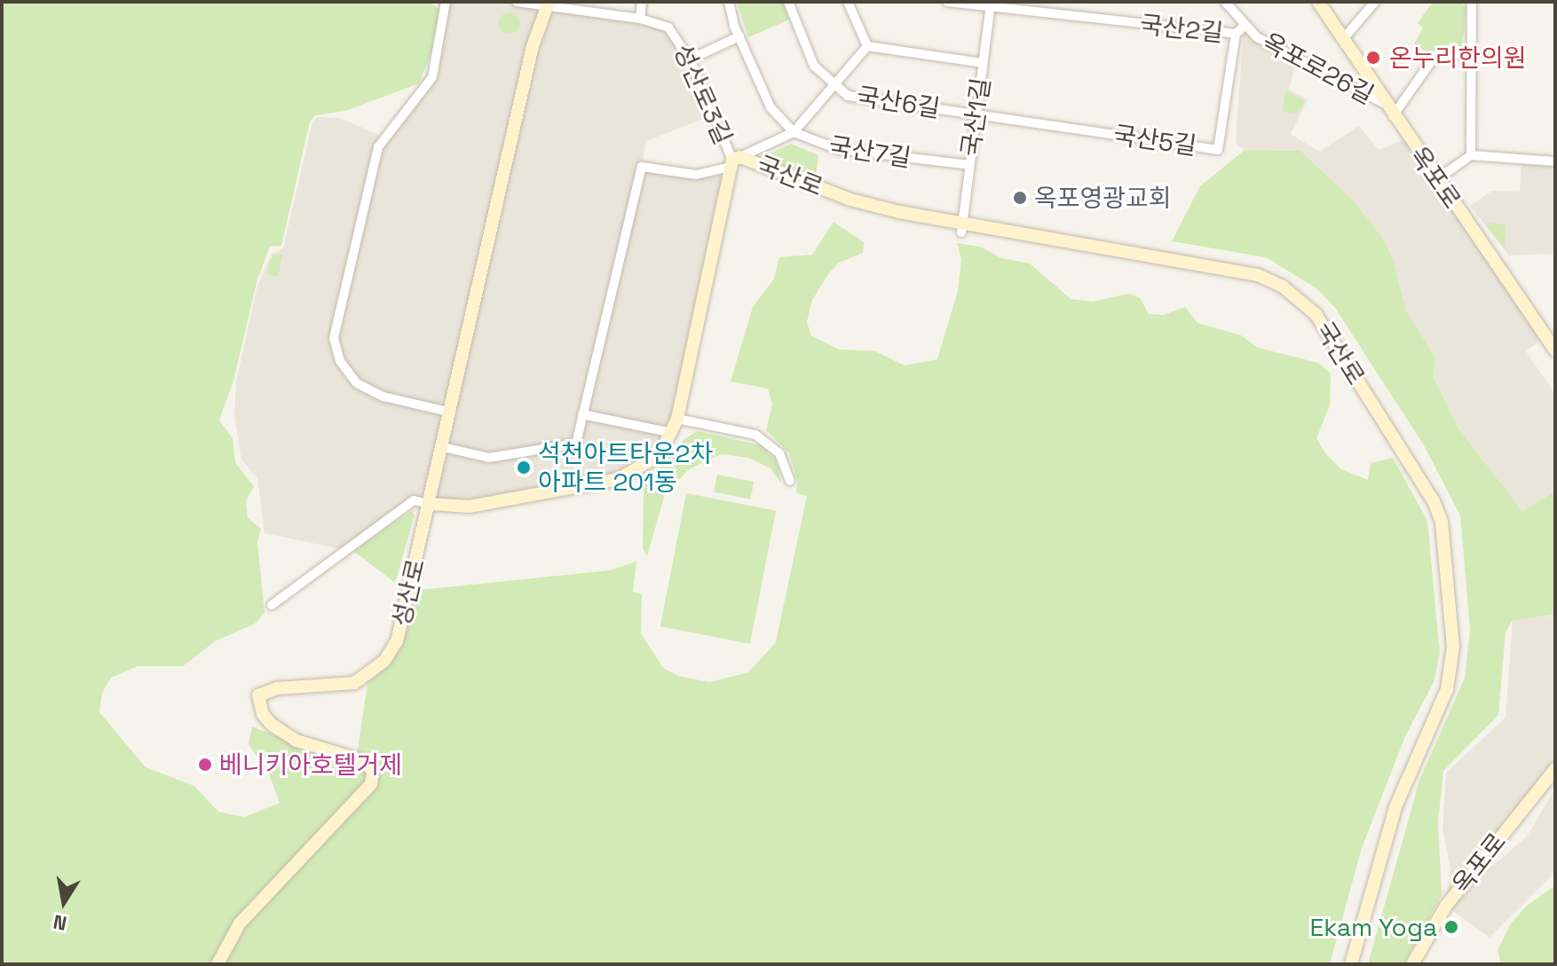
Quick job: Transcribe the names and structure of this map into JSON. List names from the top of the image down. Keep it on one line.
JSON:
{"streets":{"street":["국산2길","옥포로26길","성산로3길","국산6길","국산1길","국산5길","국산7길","국산로","옥포로","성산로"]},"crossings":[["국산2길","옥포로26길"],["국산2길","국산1길"],["국산2길","국산5길"],["옥포로26길","옥포로"],["성산로3길","국산로"],["성산로3길","성산로"],["국산6길","국산1길"],["국산6길","국산5길"],["국산1길","국산5길"],["국산1길","국산7길"],["국산1길","국산로"],["국산로","성산로"]],"places":["온누리한의원","옥포영광교회","석천아트타운2차 아파트 201동","베니키아호텔거제","Ekam Yoga"],"north":"bottom"}
